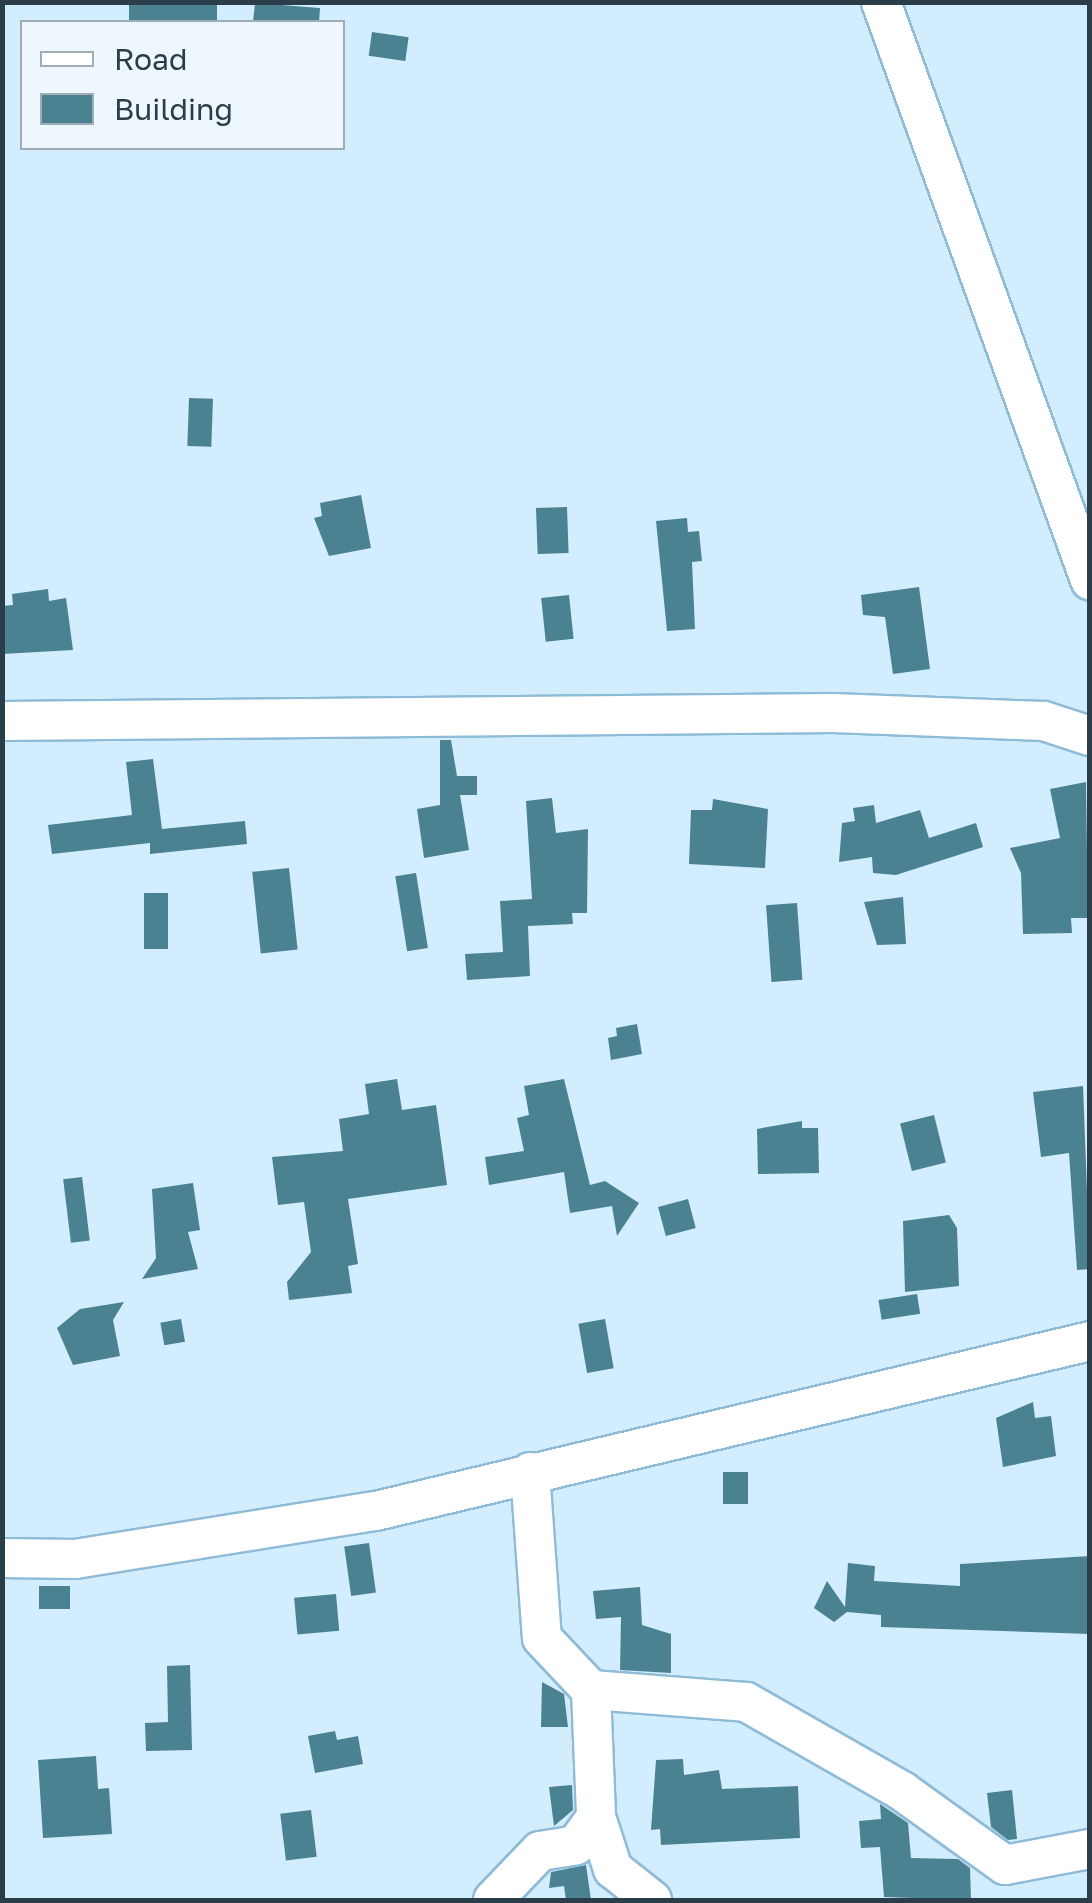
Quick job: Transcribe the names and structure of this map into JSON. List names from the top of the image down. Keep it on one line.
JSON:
{"legend":["Road","Building"]}
